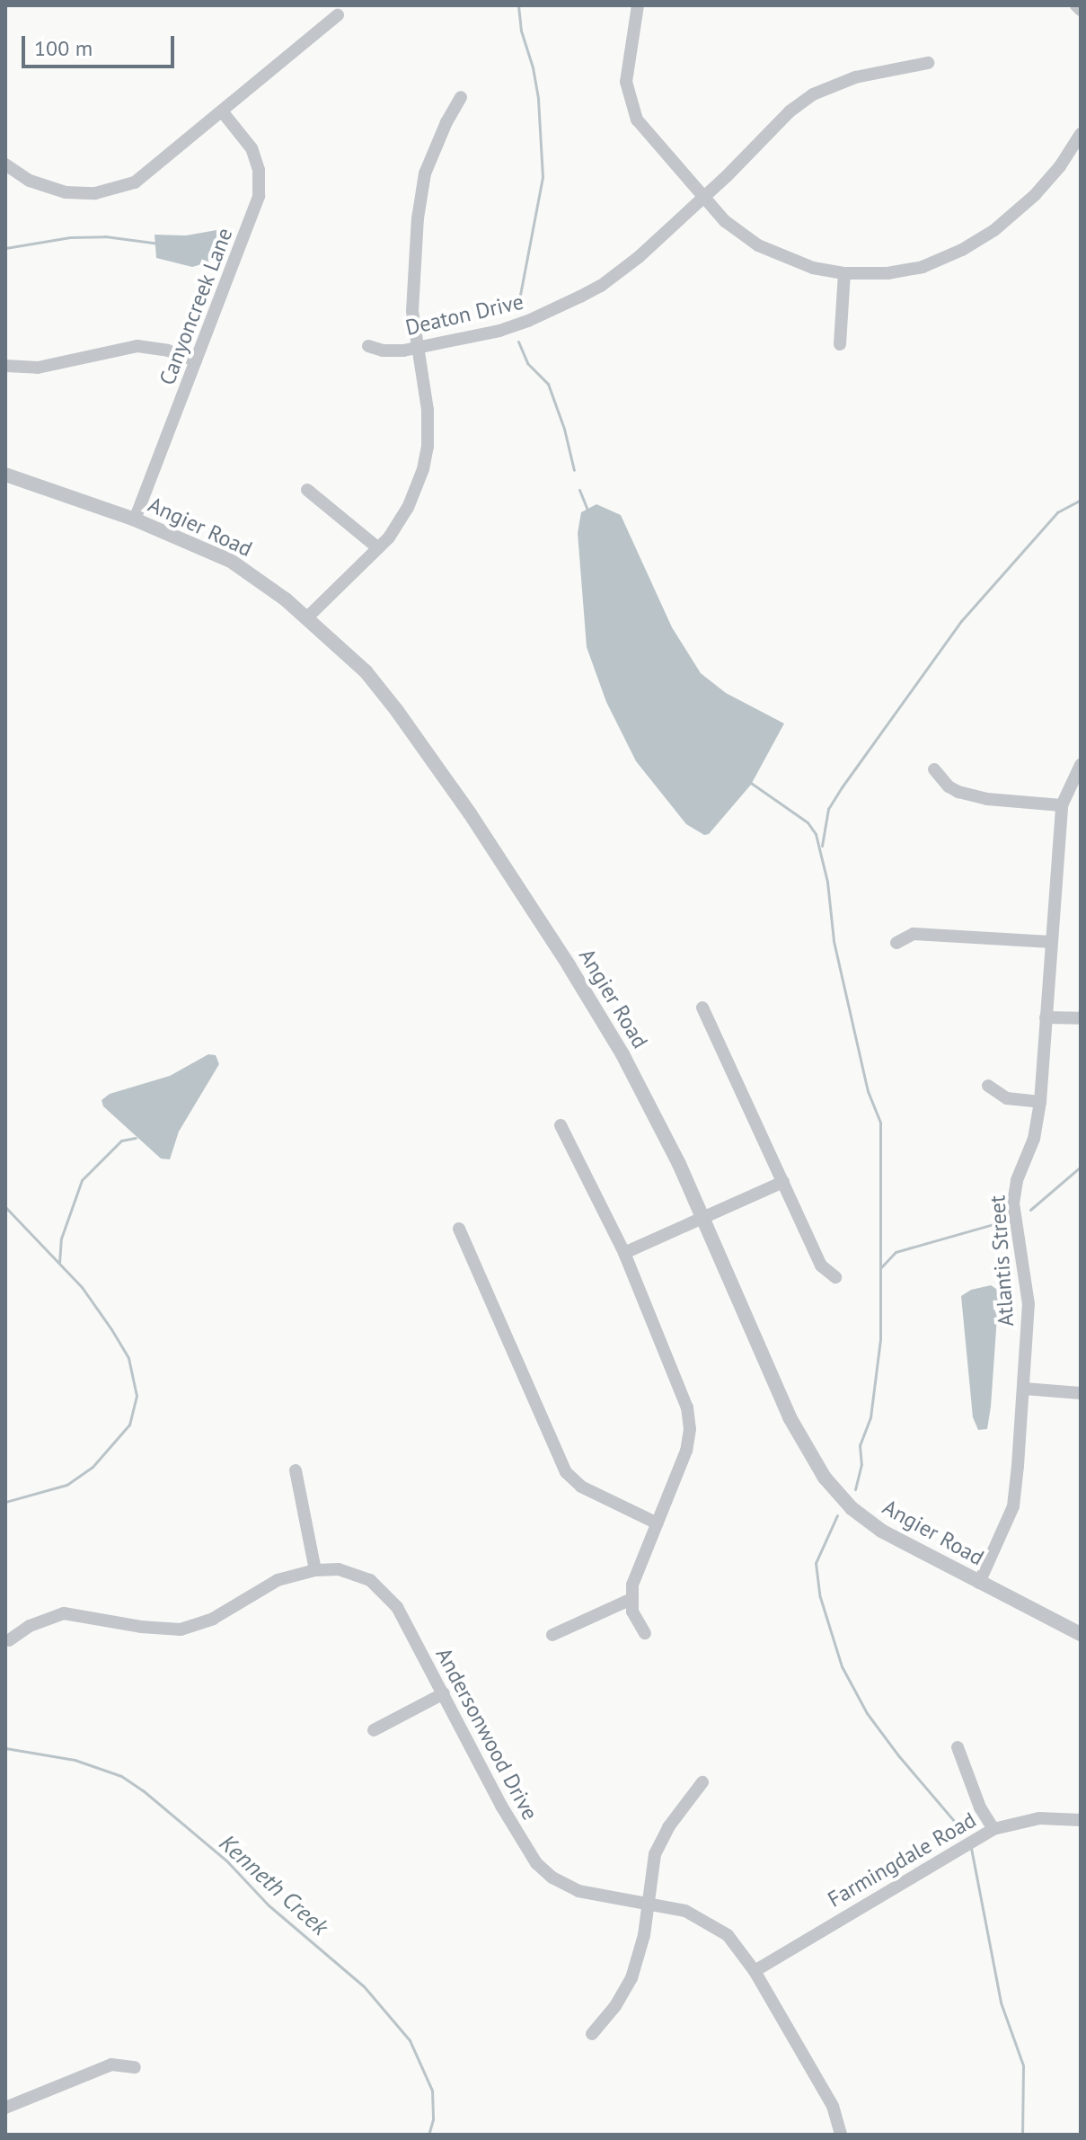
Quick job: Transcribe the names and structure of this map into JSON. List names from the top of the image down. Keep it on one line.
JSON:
{"streets":{"street":["Canyoncreek Lane","Deaton Drive","Angier Road","Atlantis Street","Andersonwood Drive","Farmingdale Road"]},"crossings":[["Canyoncreek Lane","Angier Road"],["Angier Road","Atlantis Street"],["Andersonwood Drive","Farmingdale Road"]],"water":["Kenneth Creek"],"scale_bar":"100 m"}
